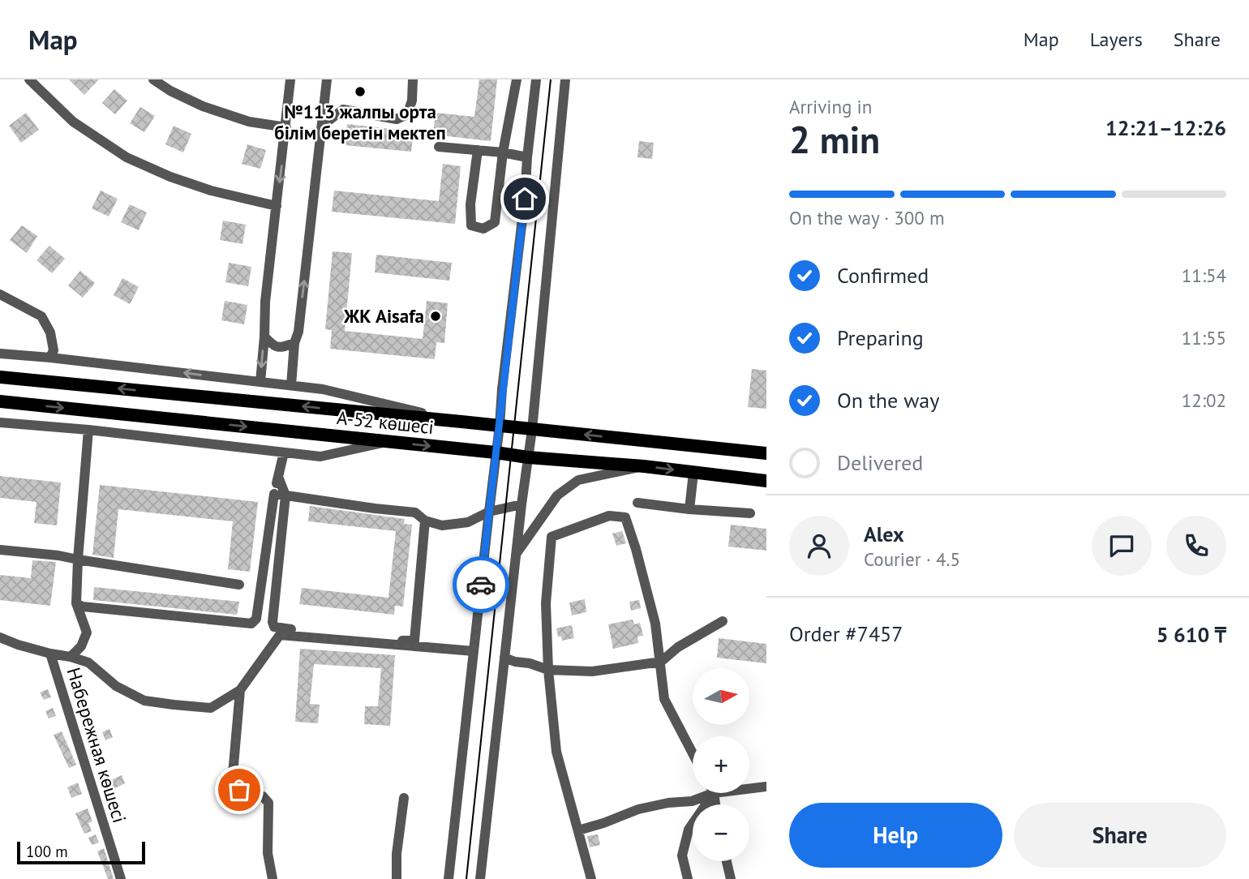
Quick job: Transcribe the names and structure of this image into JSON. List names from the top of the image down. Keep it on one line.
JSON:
{"streets":{"main road":["А-52 көшесі"],"street":["Набережная көшесі"]},"places":["№113 жалпы орта білім беретін мектеп","ЖК Aisafa"],"scale_bar":"100 m","north":"right","page":{"header":"Map","nav":["Map","Layers","Share"],"heading":["2 min","Arriving in","12:21–12:26"],"panel":["Alex","Courier · 4.5","Order #7457","5 610 ₸"],"bar":"On the way · 300 m","list":[["Confirmed","11:54"],["Preparing","11:55"],["On the way","12:02"],"Delivered"],"map_buttons":["+","−"],"buttons":["Help","Share"],"scale":"100 m"}}
